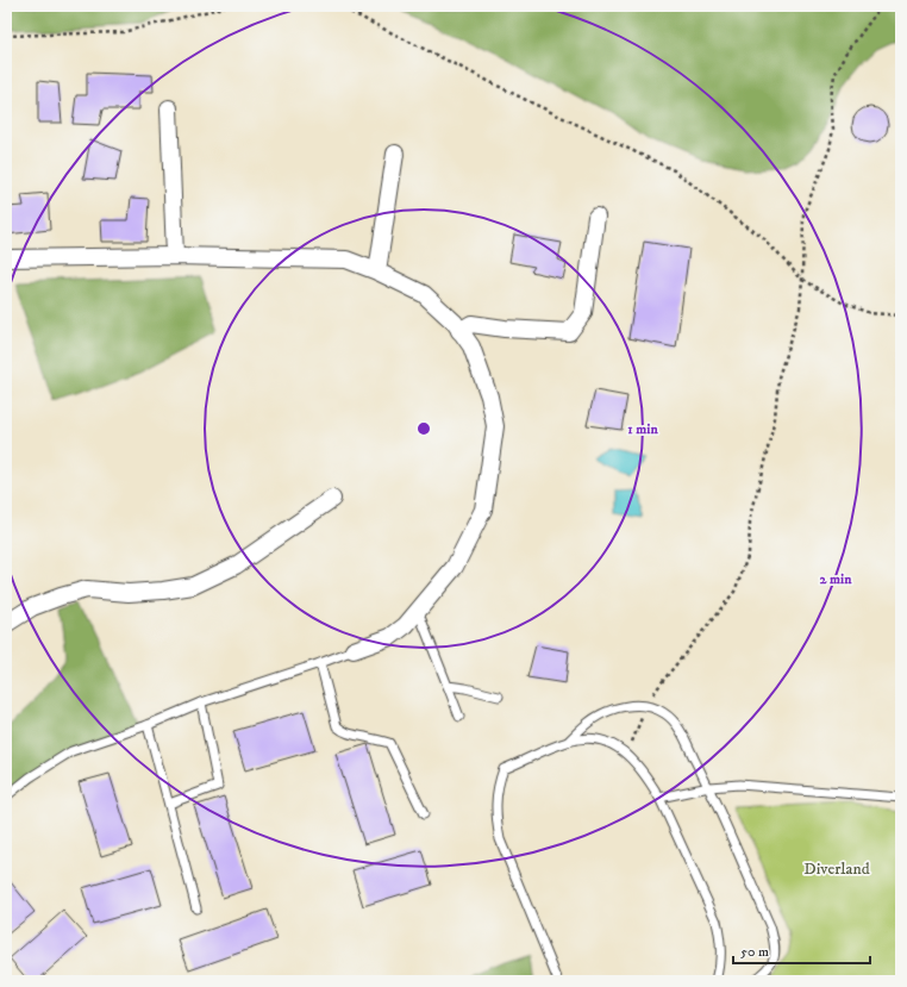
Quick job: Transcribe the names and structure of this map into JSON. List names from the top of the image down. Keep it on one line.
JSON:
{"parks":["Diverland"],"scale_bar":"50 m","rings":["1 min","2 min"]}
